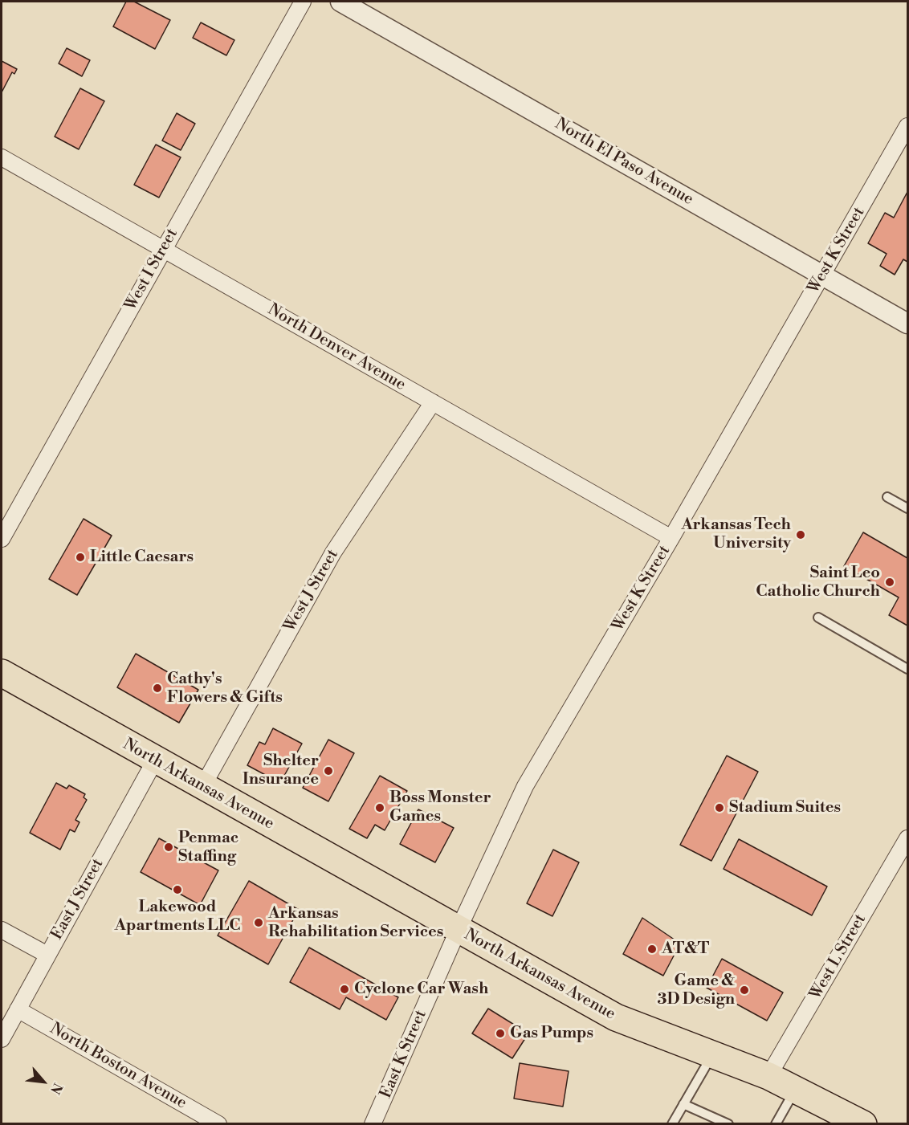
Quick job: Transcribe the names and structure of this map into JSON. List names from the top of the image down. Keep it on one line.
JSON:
{"streets":{"highway":["North Arkansas Avenue"],"street":["North El Paso Avenue","West K Street","West I Street","North Denver Avenue","West J Street","East J Street","West L Street","East K Street","North Boston Avenue"]},"crossings":[["North El Paso Avenue","West K Street"],["West K Street","North Denver Avenue"],["West K Street","North Arkansas Avenue"],["West K Street","East K Street"],["West I Street","North Denver Avenue"],["North Denver Avenue","West J Street"],["West J Street","North Arkansas Avenue"],["North Arkansas Avenue","East J Street"],["North Arkansas Avenue","West L Street"],["North Arkansas Avenue","East K Street"],["East J Street","North Boston Avenue"]],"places":["Arkansas Tech University","Little Caesars","Saint Leo Catholic Church","Cathy's Flowers & Gifts","Shelter Insurance","Boss Monster Games","Stadium Suites","Penmac Staffing","Lakewood Apartments LLC","Arkansas Rehabilitation Services","AT&T","Cyclone Car Wash","Game & 3D Design","Gas Pumps"],"north":"bottom right"}
